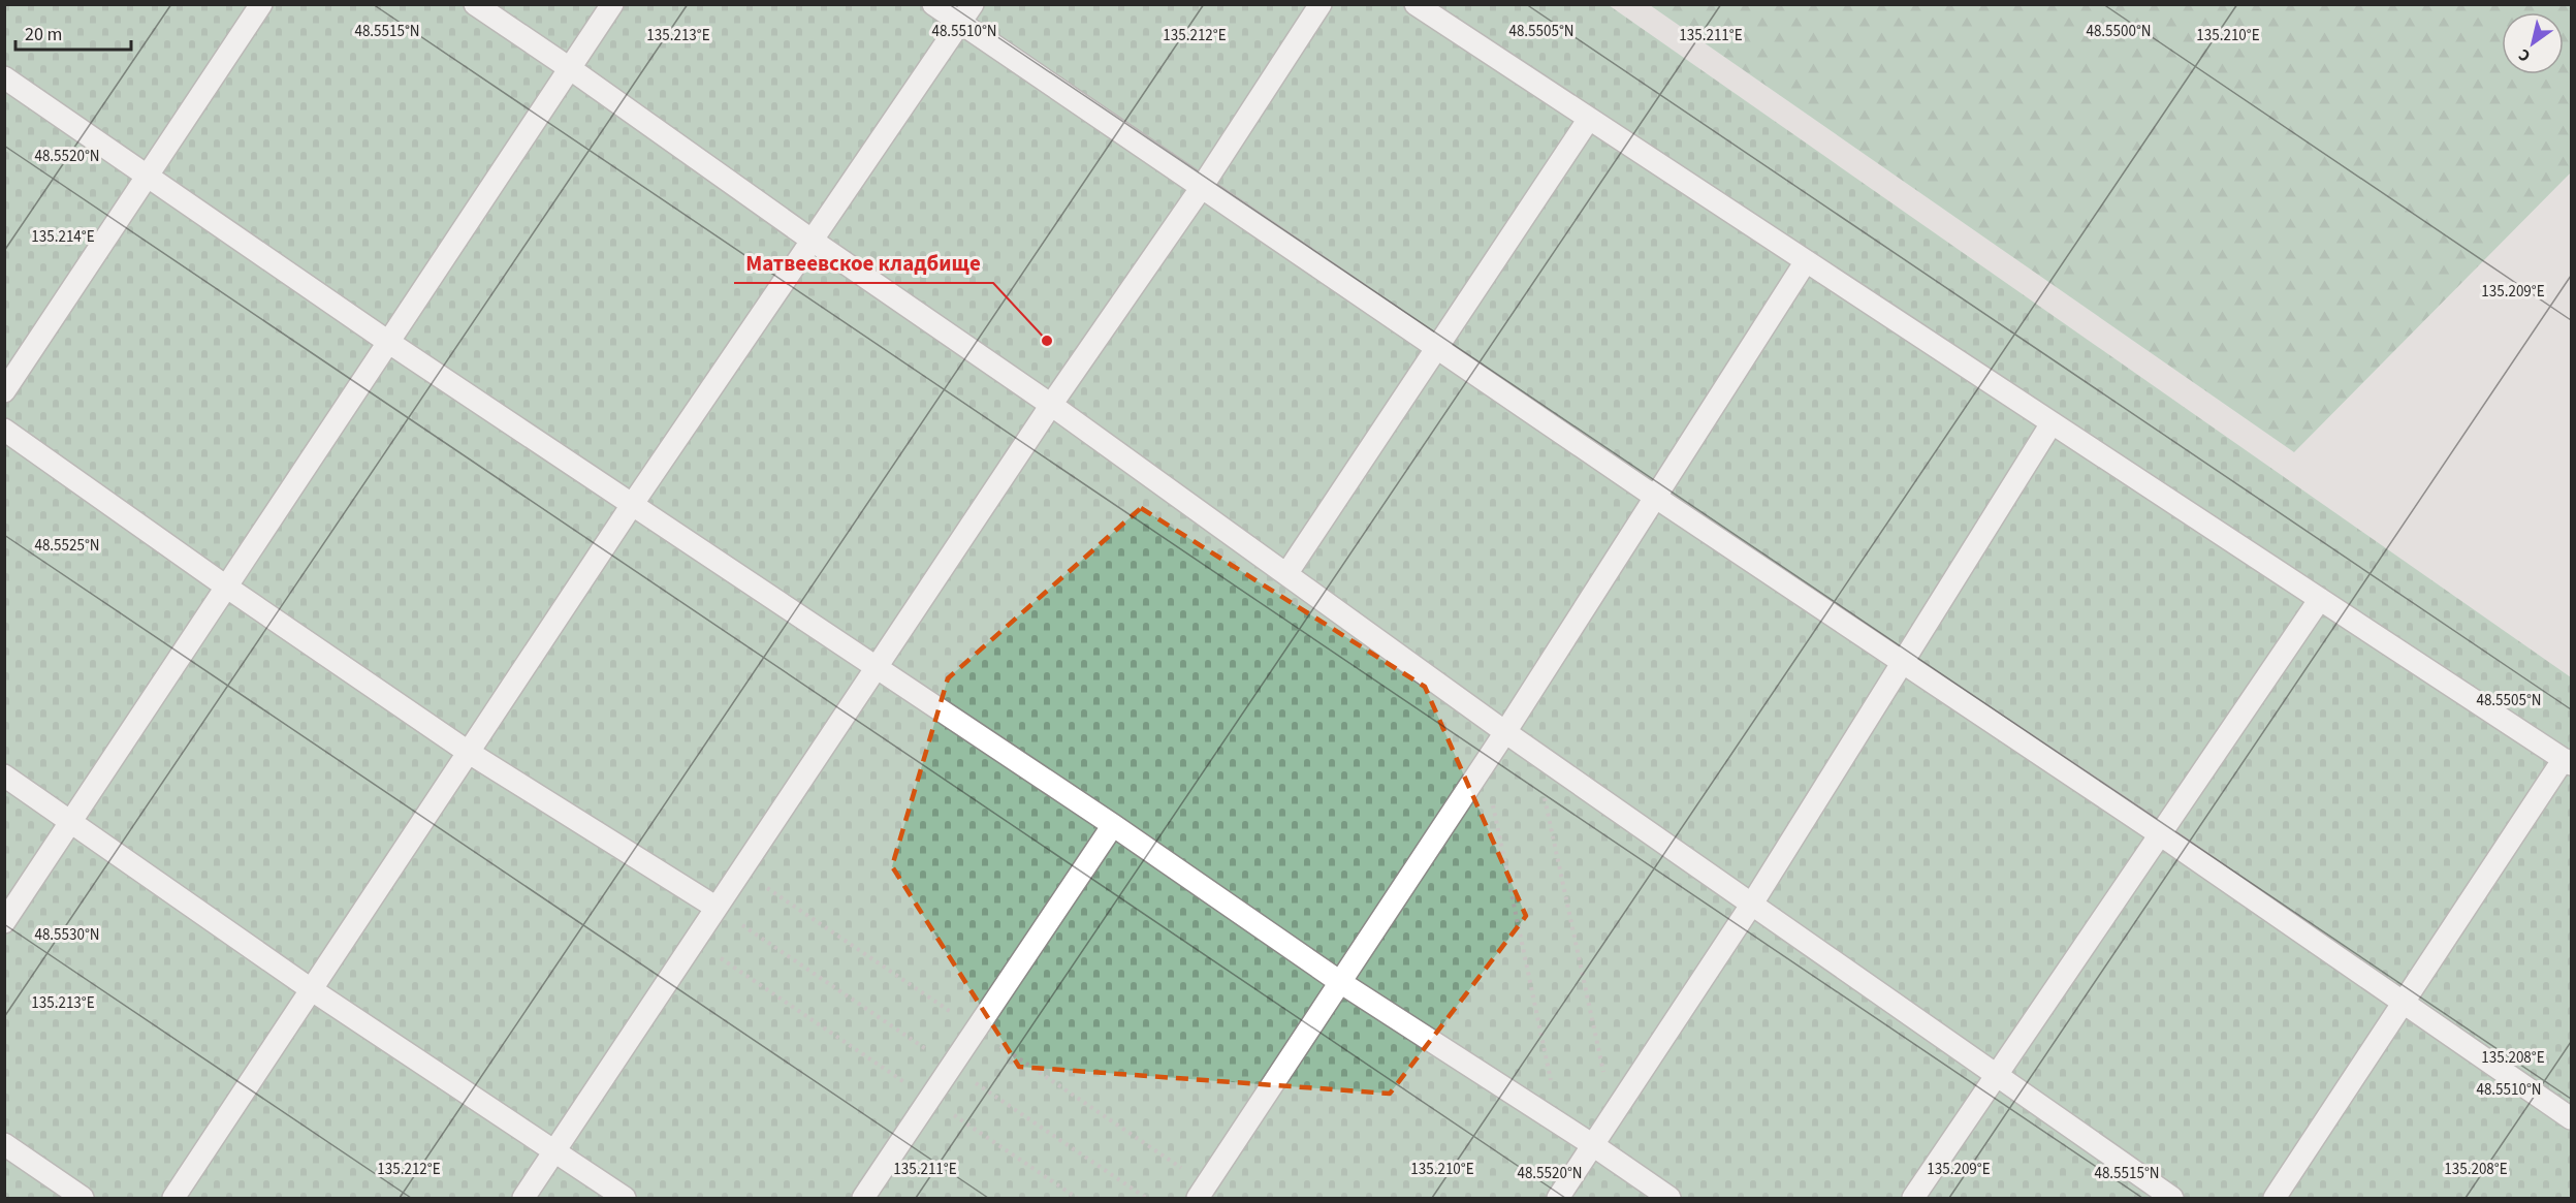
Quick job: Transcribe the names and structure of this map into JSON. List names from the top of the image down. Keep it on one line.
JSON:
{"places":["Матвеевское кладбище"],"scale_bar":"20 m","north":"bottom left","coordinates":["48.5515°N","48.5510°N","48.5505°N","48.5500°N","135.213°E","135.212°E","135.211°E","135.210°E","48.5520°N","135.214°E","135.209°E","48.5525°N","48.5530°N","135.208°E"]}
